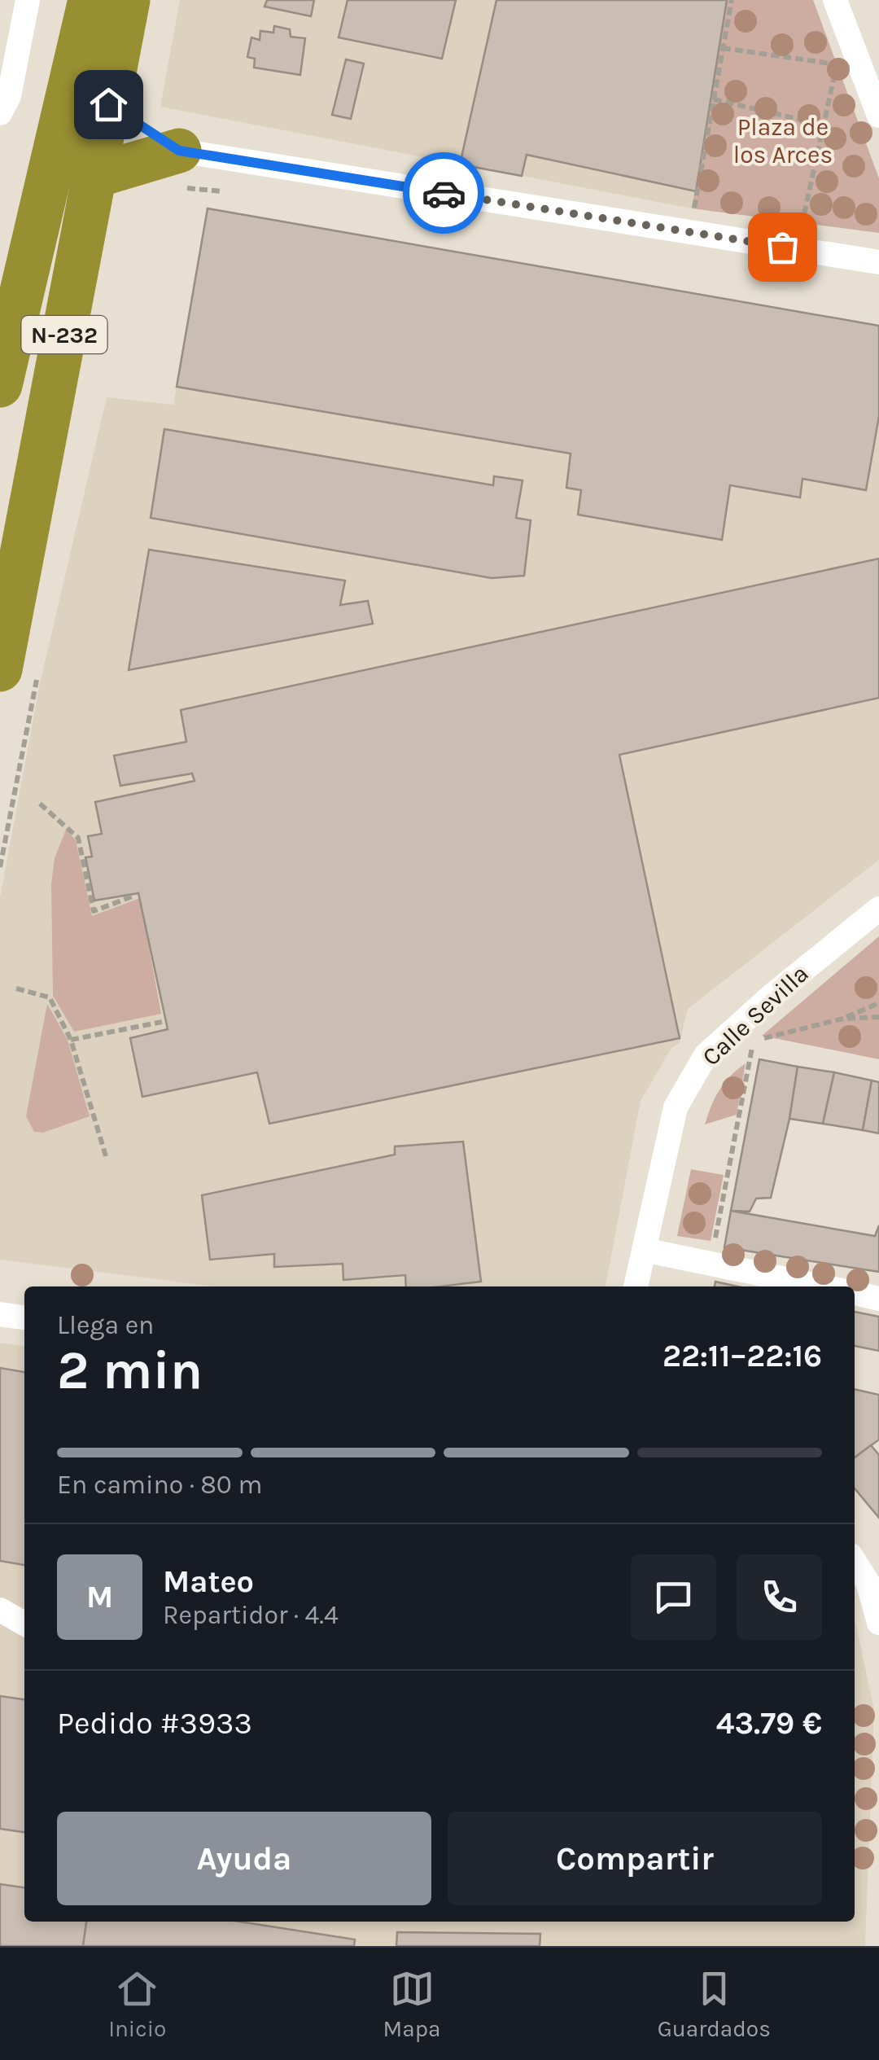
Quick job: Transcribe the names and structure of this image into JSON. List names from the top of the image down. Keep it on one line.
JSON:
{"streets":{"highway":["N-232"],"street":["Calle Sevilla"]},"parks":["Plaza de los Arces"],"page":{"heading":["2 min","Llega en","22:11–22:16"],"panel":["Mateo","Repartidor · 4.4","Pedido #3933","43.79 €"],"bar":"En camino · 80 m","round":"M","buttons":["Ayuda","Compartir"],"tabs":["Inicio","Mapa","Guardados"]}}
